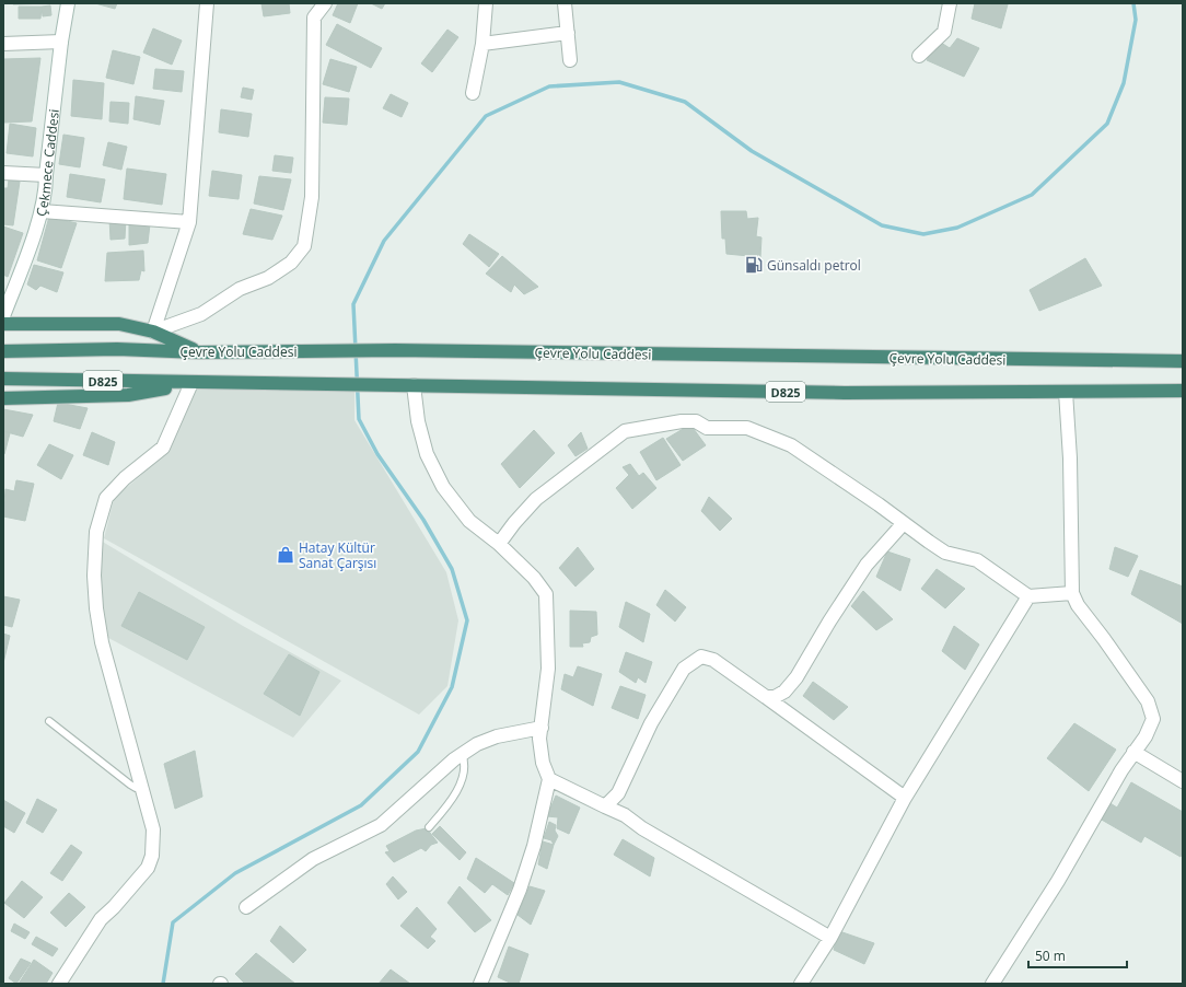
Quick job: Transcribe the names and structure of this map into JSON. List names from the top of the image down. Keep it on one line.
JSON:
{"streets":{"highway":["Çevre Yolu Caddesi","D825"],"street":["Çekmece Caddesi"]},"places":{"fuel station":["Günsaldı petrol"],"shop":["Hatay Kültür Sanat Çarşısı"]},"scale_bar":"50 m"}
